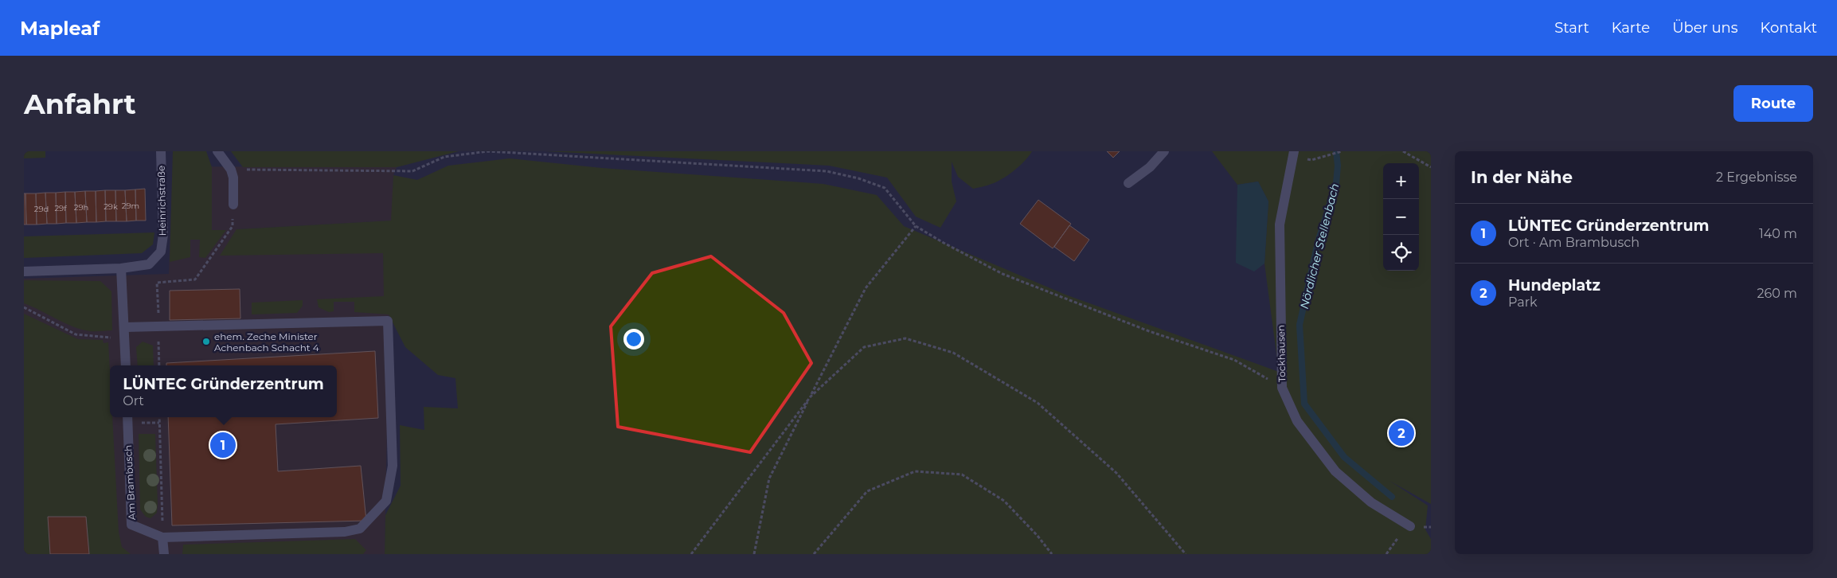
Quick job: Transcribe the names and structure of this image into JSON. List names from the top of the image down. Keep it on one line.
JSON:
{"streets":{"street":["Heinrichstraße","Tockhausen","Am Brambusch"]},"water":["Nördlicher Stellenbach"],"places":["ehem. Zeche Minister Achenbach Schacht 4"],"house_numbers":["29m","29k","29h","29f","29d"],"page":{"header":"Mapleaf","nav":["Start","Karte","Über uns","Kontakt"],"buttons":"Route","title":"Anfahrt","heading":["In der Nähe","2 Ergebnisse"],"map_buttons":["+","−"],"list":[{"mark":"1","name":"LÜNTEC Gründerzentrum","note":"Ort · Am Brambusch","value":"140 m"},{"mark":"2","name":"Hundeplatz","note":"Park","value":"260 m"}],"popup":["LÜNTEC Gründerzentrum","Ort"],"pins":["2","1"]}}
